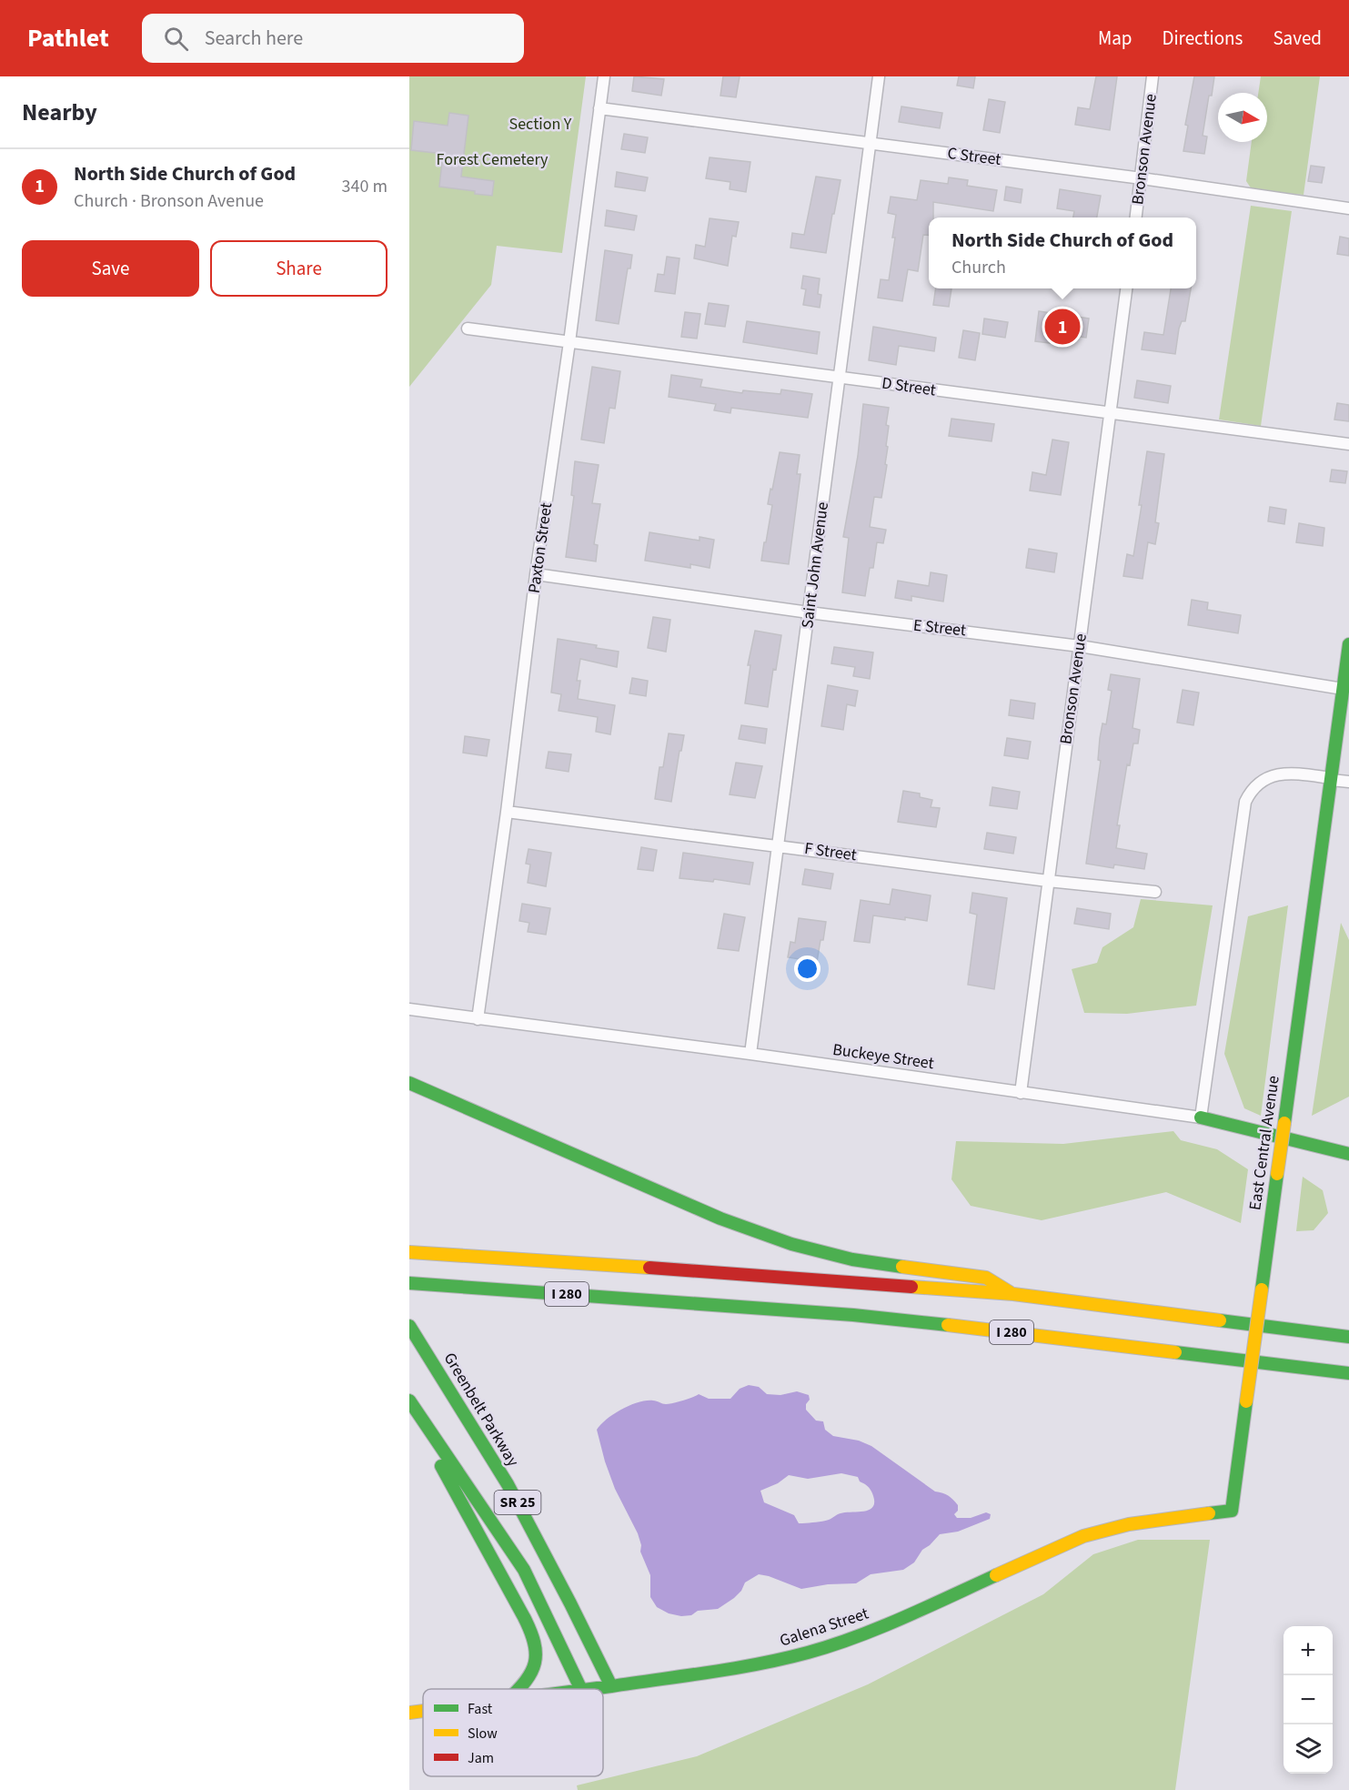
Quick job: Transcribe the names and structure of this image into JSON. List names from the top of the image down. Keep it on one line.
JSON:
{"streets":{"main road":["Buckeye Street","East Central Avenue","I 280","Greenbelt Parkway","SR 25","Galena Street"],"street":["Bronson Avenue","C Street","D Street","Paxton Street","Saint John Avenue","E Street","F Street"]},"crossings":[["Bronson Avenue","C Street"],["Bronson Avenue","D Street"],["Bronson Avenue","E Street"],["Bronson Avenue","F Street"],["Bronson Avenue","Buckeye Street"],["C Street","Paxton Street"],["C Street","Saint John Avenue"],["D Street","Paxton Street"],["D Street","Saint John Avenue"],["Paxton Street","E Street"],["Paxton Street","F Street"],["Paxton Street","Buckeye Street"],["Saint John Avenue","E Street"],["Saint John Avenue","F Street"],["Saint John Avenue","Buckeye Street"],["E Street","East Central Avenue"],["East Central Avenue","Galena Street"],["Greenbelt Parkway","Galena Street"]],"parks":["Section Y","Forest Cemetery"],"legend":["Fast","Slow","Jam"],"north":"right","page":{"header":"Pathlet","search":"Search here","nav":["Map","Directions","Saved"],"heading":"Nearby","list":[{"mark":"1","name":"North Side Church of God","note":"Church · Bronson Avenue","value":"340 m"}],"popup":["North Side Church of God","Church"],"buttons":["Save","Share"],"pins":"1","map_buttons":["+","−"]}}
